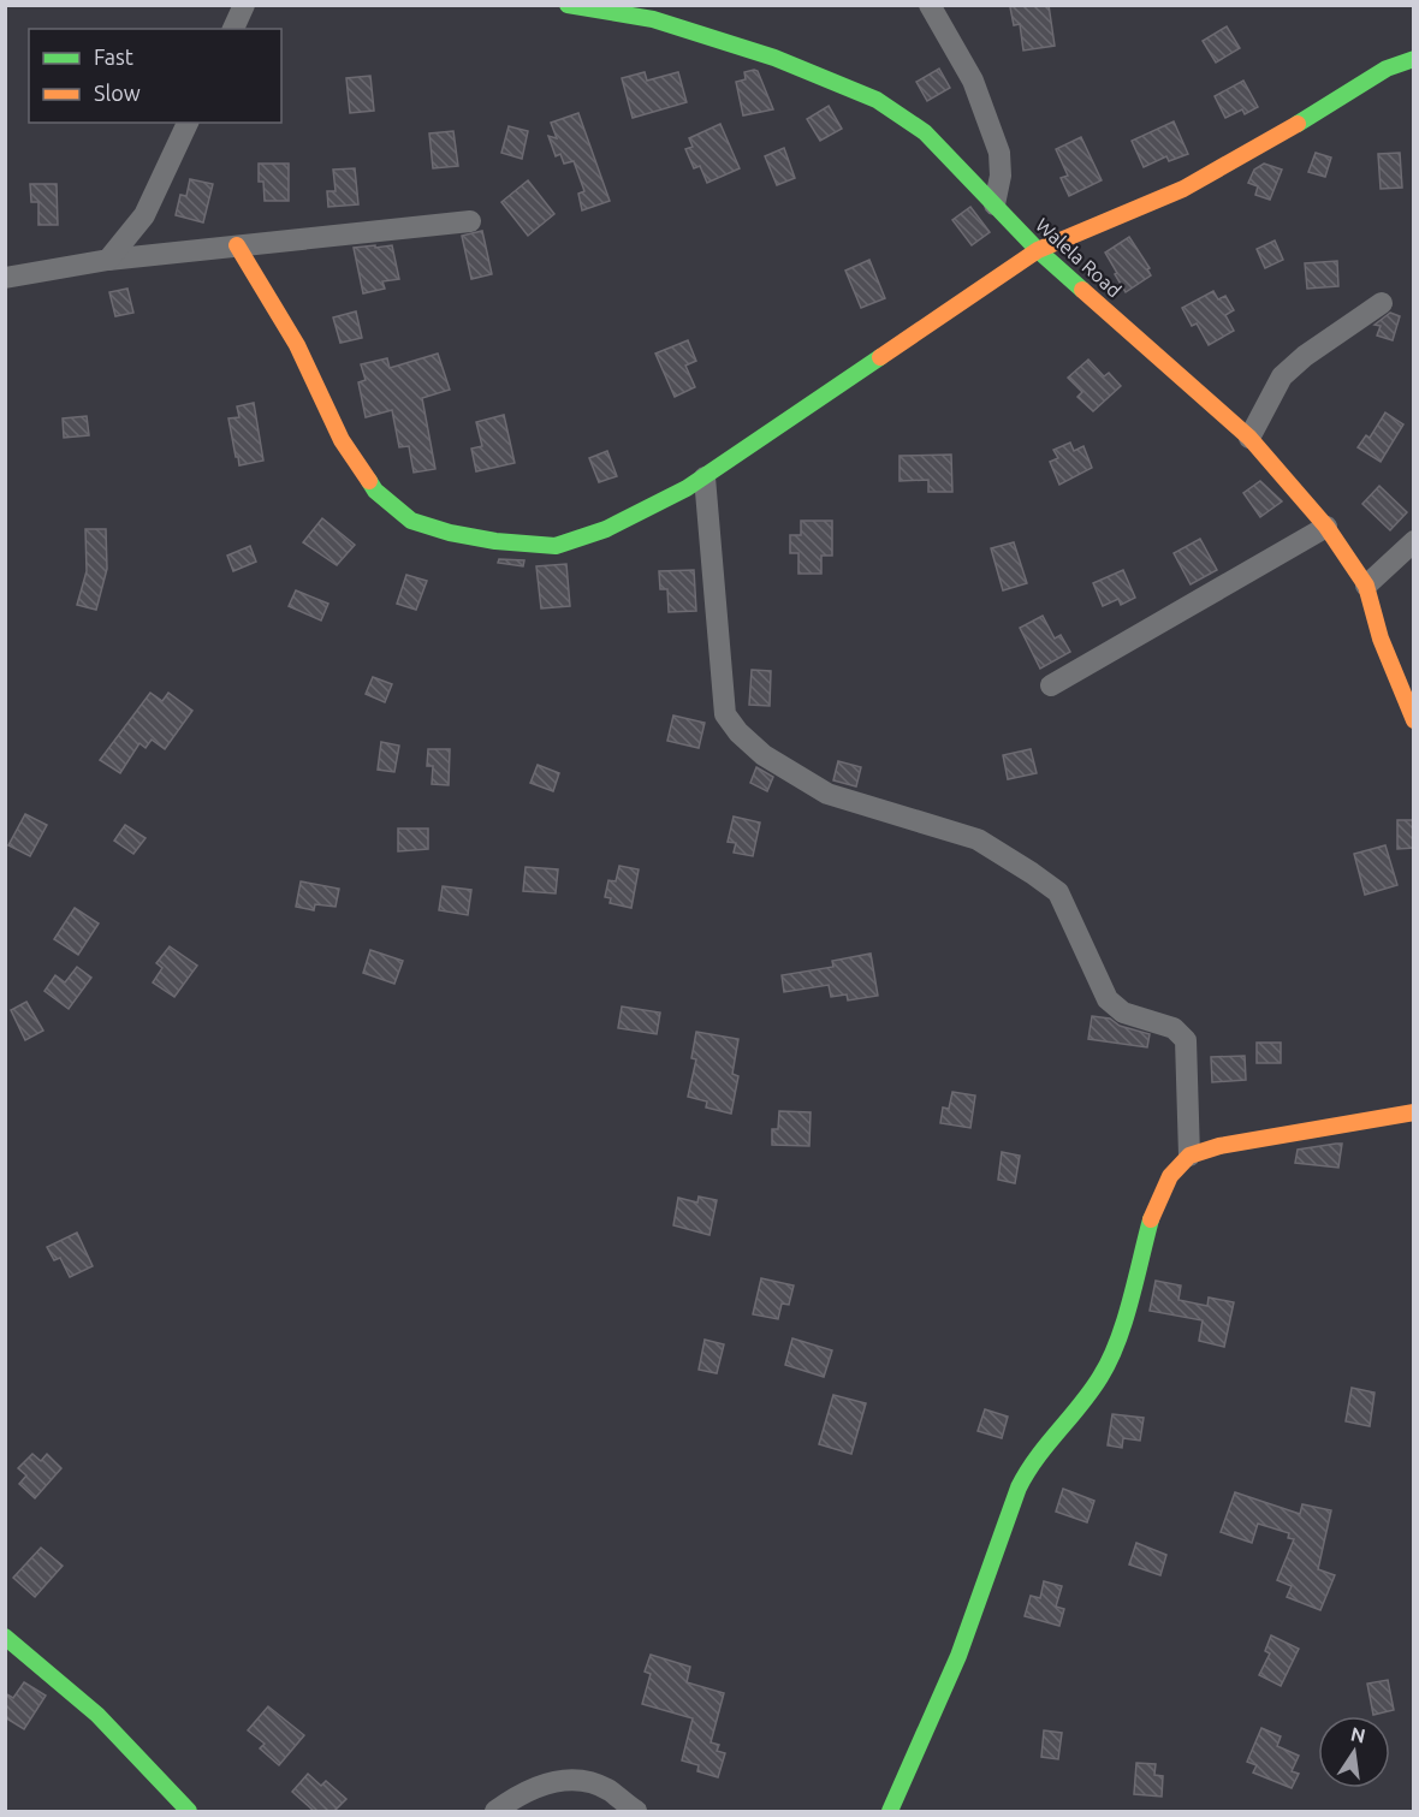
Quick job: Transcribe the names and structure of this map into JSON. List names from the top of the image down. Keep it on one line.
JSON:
{"streets":{"street":["Walela Road"]},"legend":["Fast","Slow"],"north":"top"}
